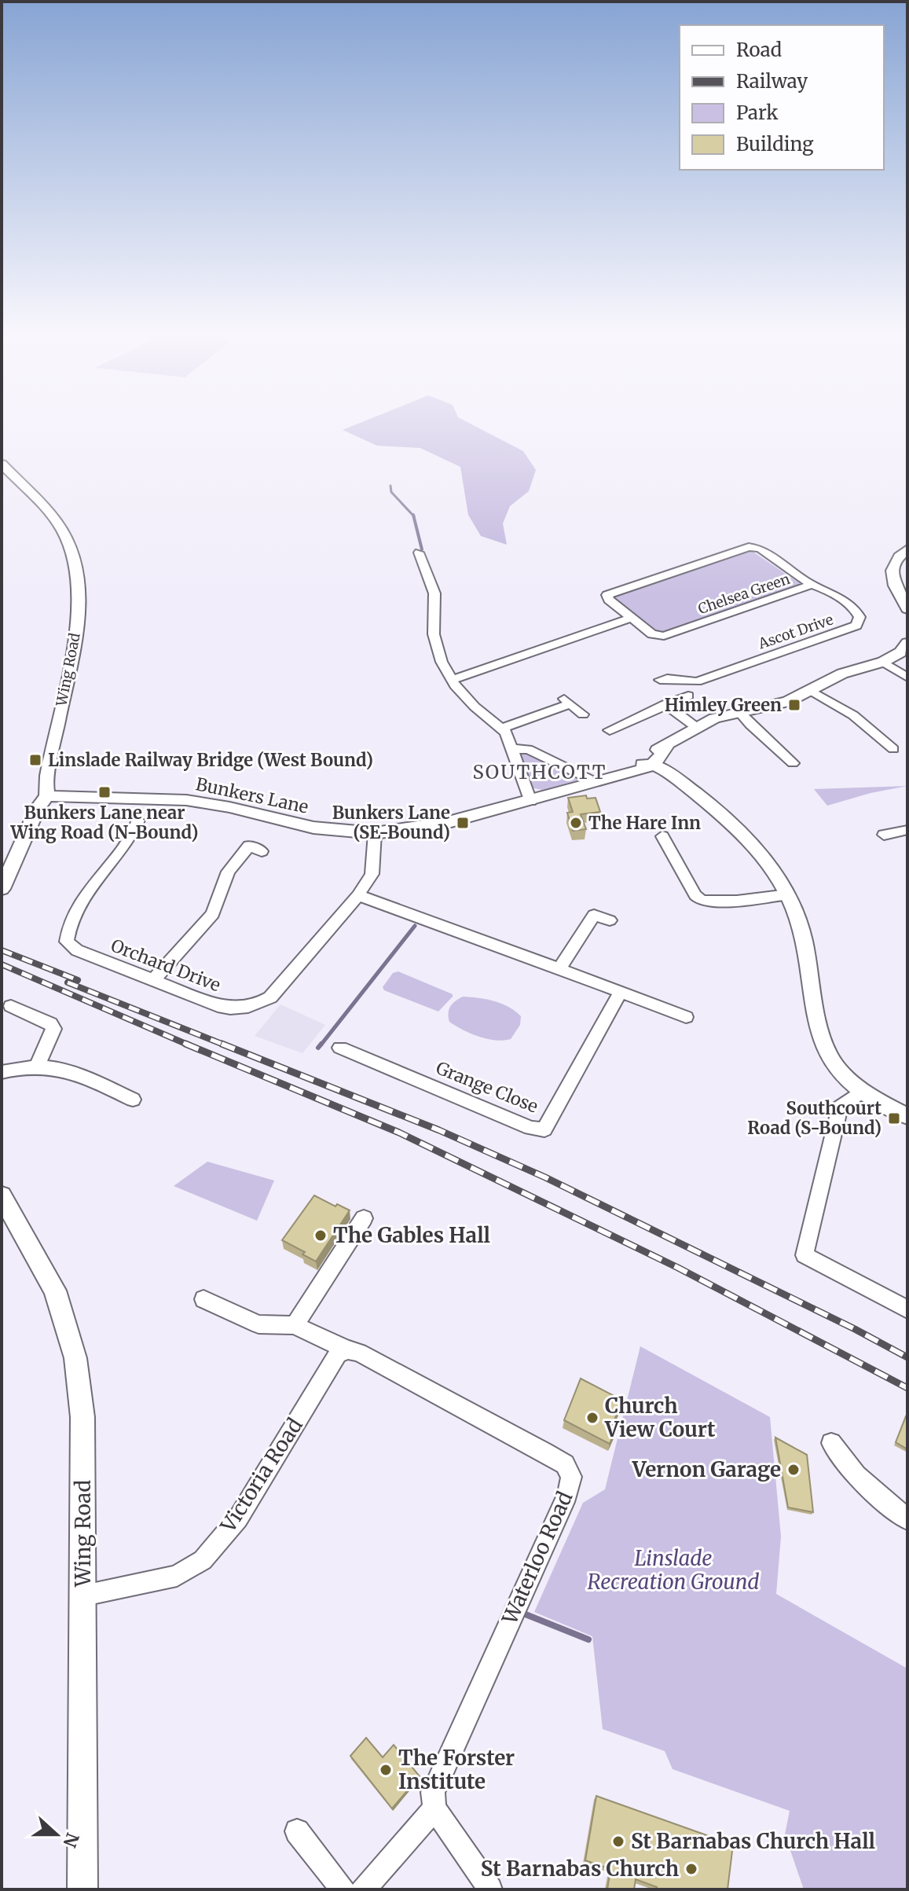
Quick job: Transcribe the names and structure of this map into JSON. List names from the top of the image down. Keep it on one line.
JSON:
{"streets":{"street":["Chelsea Green","Ascot Drive","Wing Road","Bunkers Lane","Orchard Drive","Grange Close","Victoria Road","Waterloo Road"]},"crossings":[["Chelsea Green","Ascot Drive"],["Wing Road","Bunkers Lane"],["Wing Road","Victoria Road"],["Bunkers Lane","Orchard Drive"],["Victoria Road","Waterloo Road"]],"districts":["SOUTHCOTT"],"parks":["Linslade Recreation Ground"],"places":{"transit":["Himley Green","Linslade Railway Bridge (West Bound)","Bunkers Lane near Wing Road (N-Bound)","Bunkers Lane (SE-Bound)","Southcourt Road (S-Bound)"],"other":["The Hare Inn","The Gables Hall","Church View Court","Vernon Garage","The Forster Institute","St Barnabas Church Hall","St Barnabas Church"]},"legend":["Road","Railway","Park","Building"],"north":"right"}
